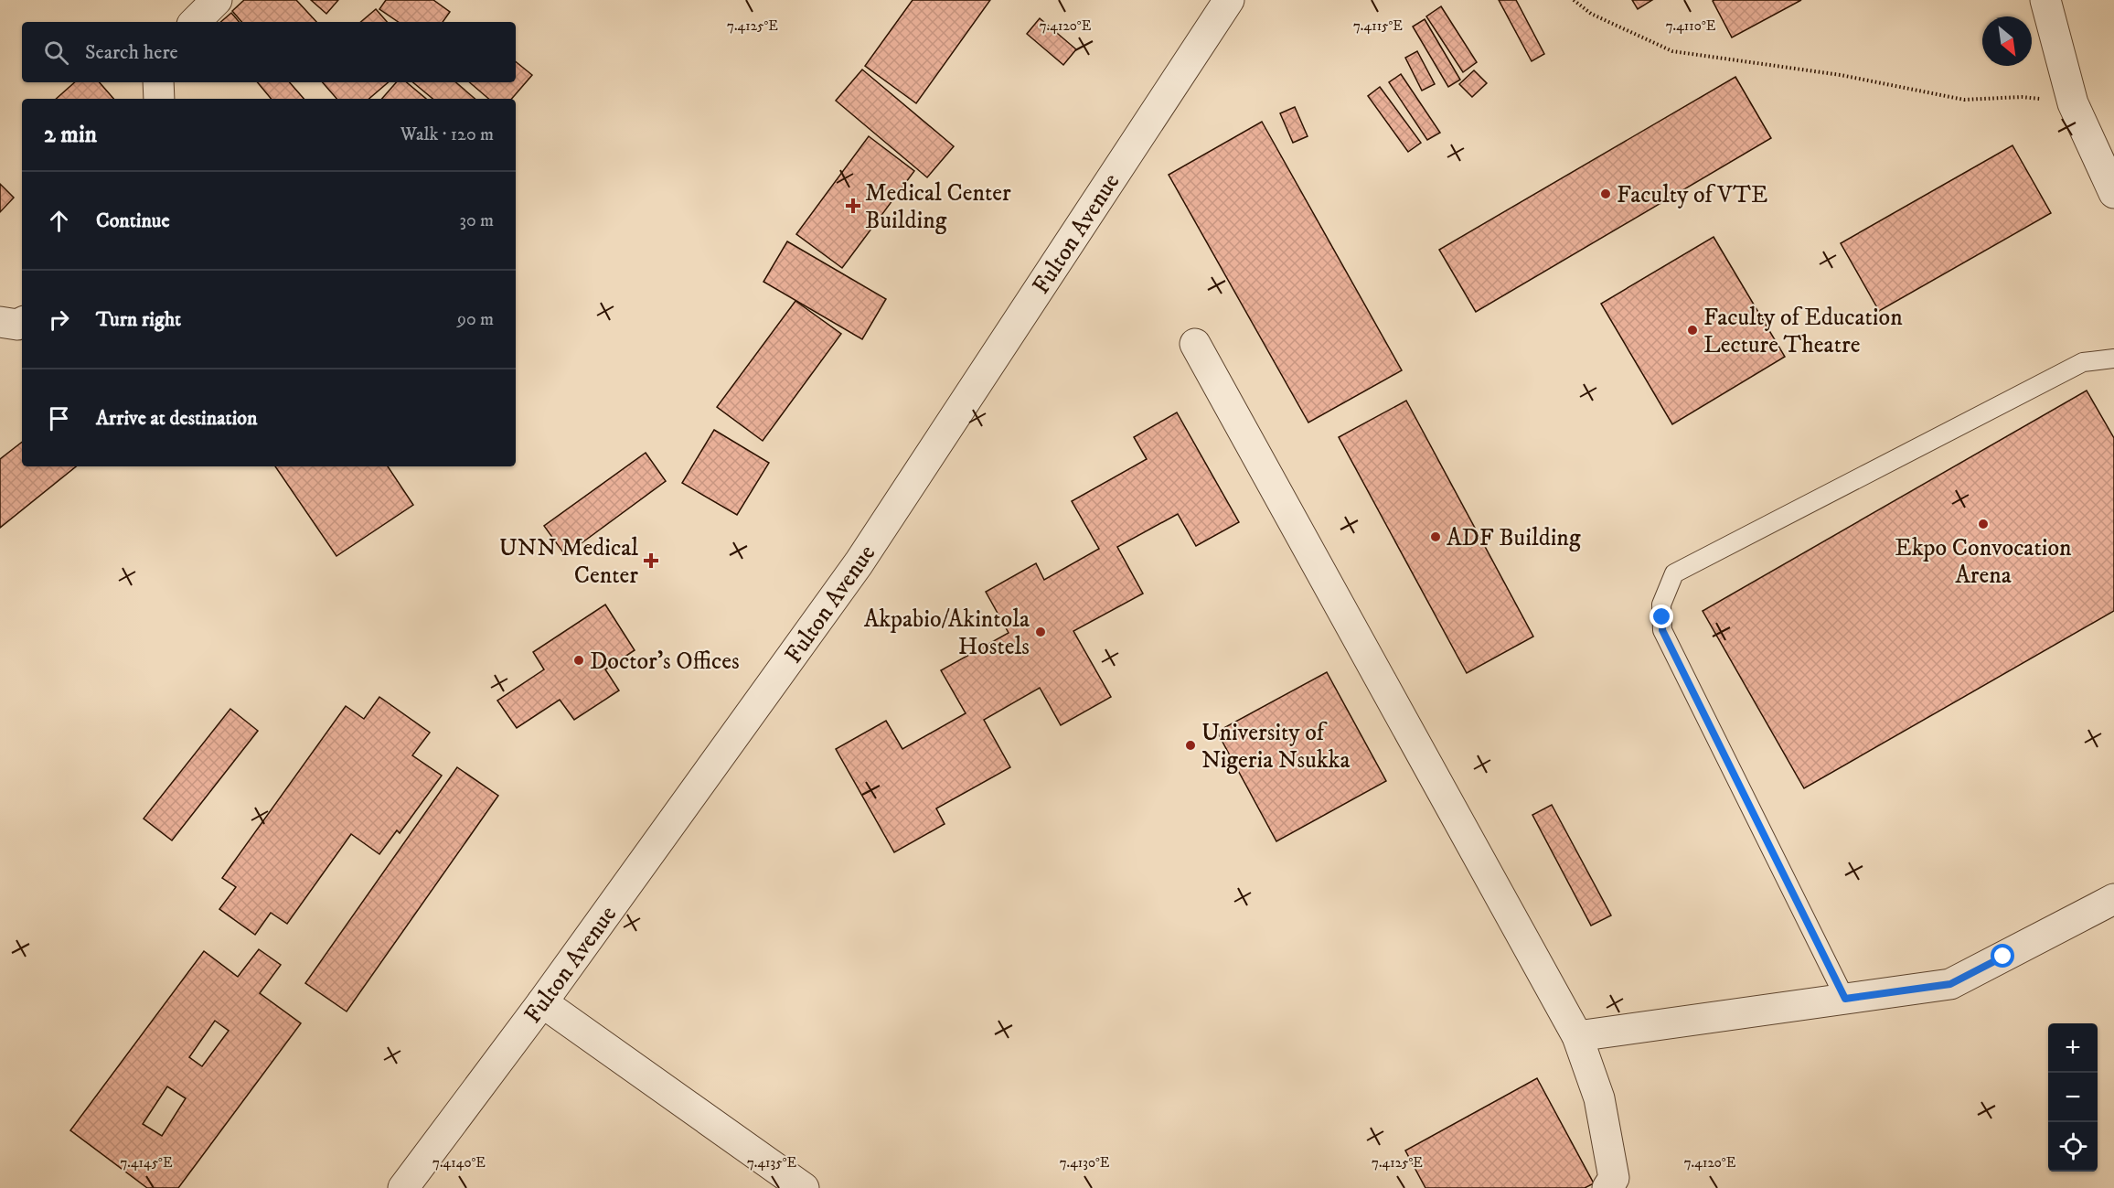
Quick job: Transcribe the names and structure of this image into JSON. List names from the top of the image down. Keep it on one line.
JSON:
{"streets":{"street":["Fulton Avenue"]},"places":{"other":["Faculty of VTE","Faculty of Education Lecture Theatre","Ekpo Convocation Arena","ADF Building","Akpabio/Akintola Hostels","Doctor's Offices","University of Nigeria Nsukka"],"health":["Medical Center Building","UNN Medical Center"]},"north":"bottom right","page":{"search":"Search here","heading":["2 min","Walk · 120 m"],"list":[["Continue","30 m"],["Turn right","90 m"],"Arrive at destination"],"map_buttons":["+","−"]},"coordinates":["7.4125°E","7.4120°E","7.4115°E","7.4110°E","7.4145°E","7.4140°E","7.4135°E","7.4130°E"]}
